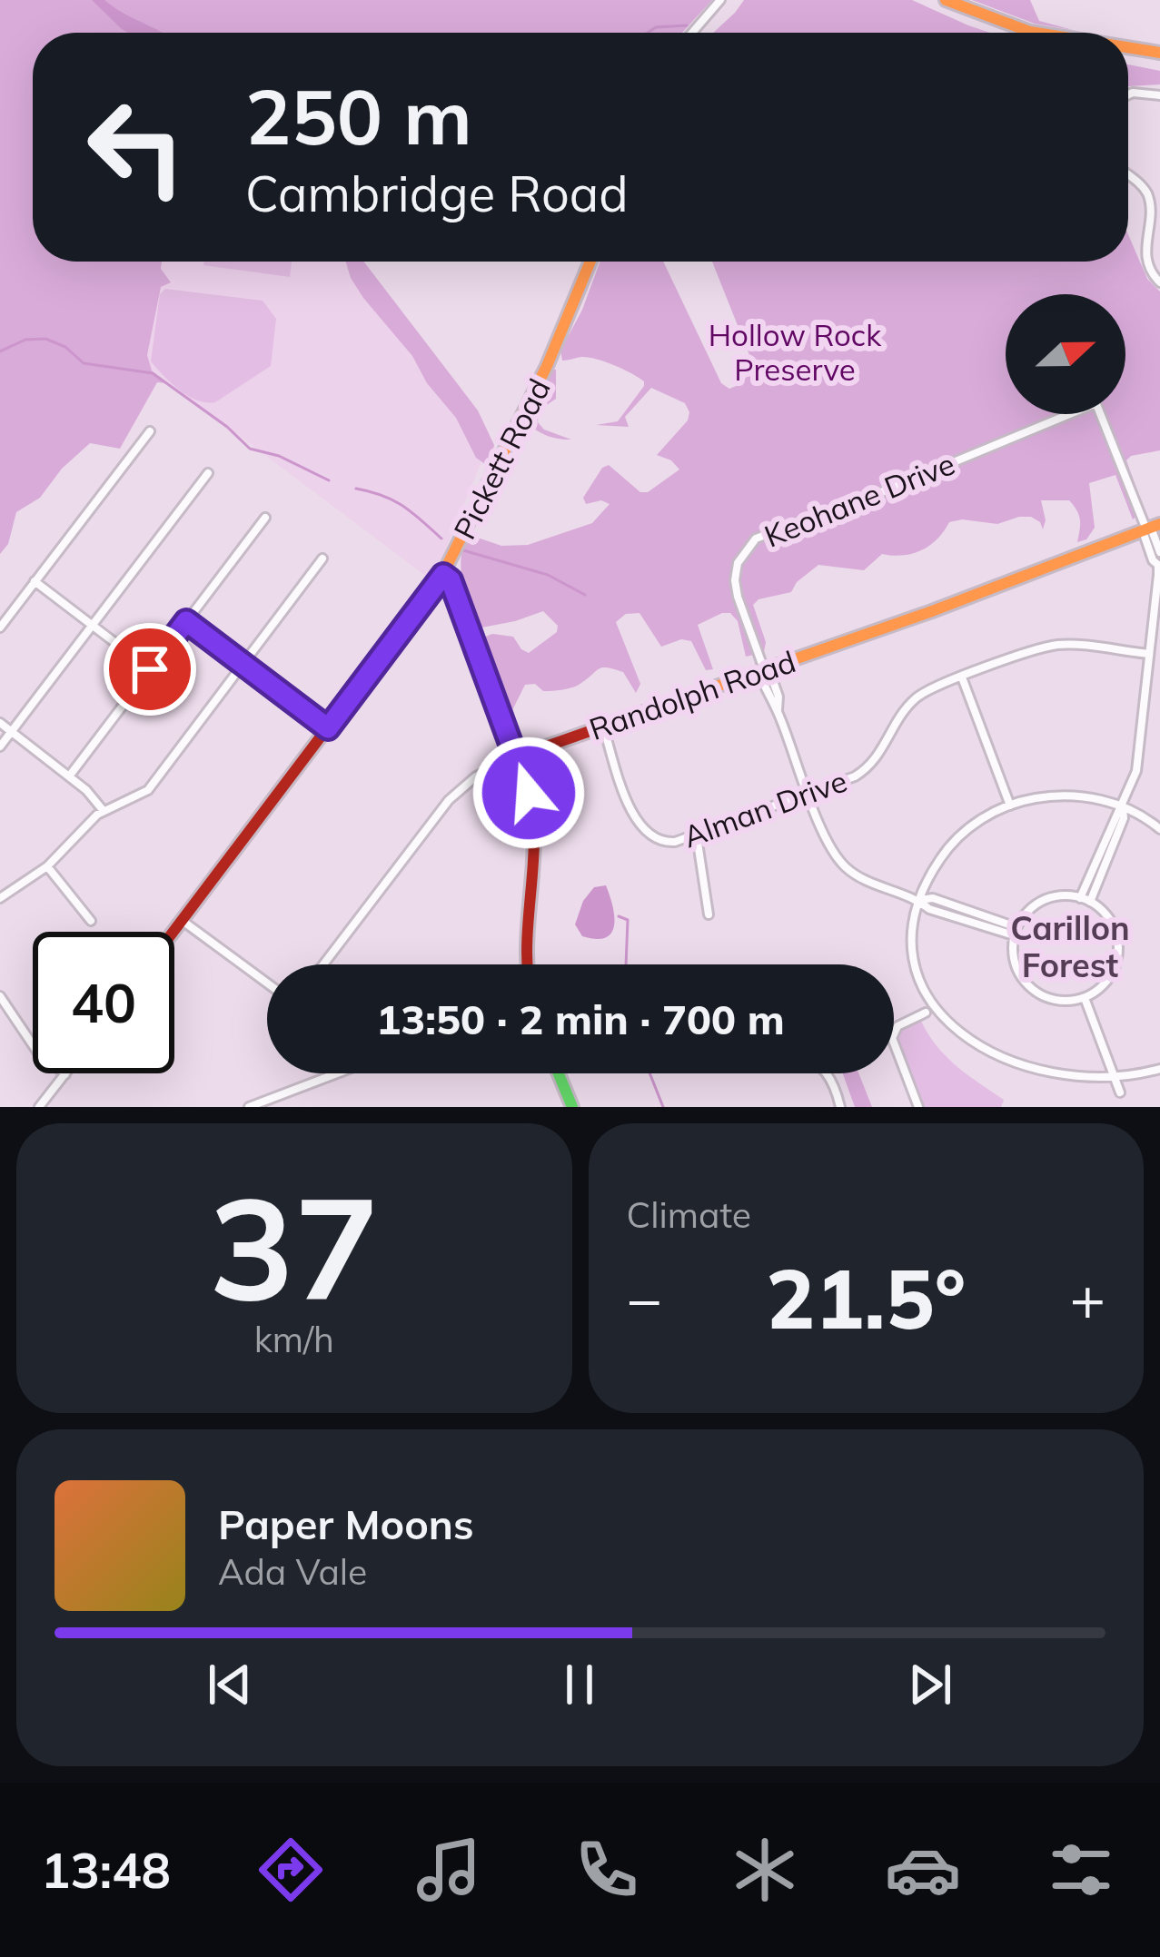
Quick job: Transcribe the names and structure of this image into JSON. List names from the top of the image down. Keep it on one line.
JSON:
{"streets":{"street":["Pickett Road","Keohane Drive","Randolph Road","Alman Drive"]},"crossings":[["Pickett Road","Randolph Road"],["Keohane Drive","Randolph Road"],["Keohane Drive","Alman Drive"],["Randolph Road","Alman Drive"]],"districts":["Carillon Forest"],"parks":["Hollow Rock Preserve"],"north":"right","page":{"turn":["250 m","Cambridge Road"],"limit":"40","trip":"13:50 · 2 min · 700 m","tile":[["37","km/h"],"Climate"],"heat":["−","21.5°","+"],"song":["Paper Moons","Ada Vale"],"tabs":"13:48"}}
